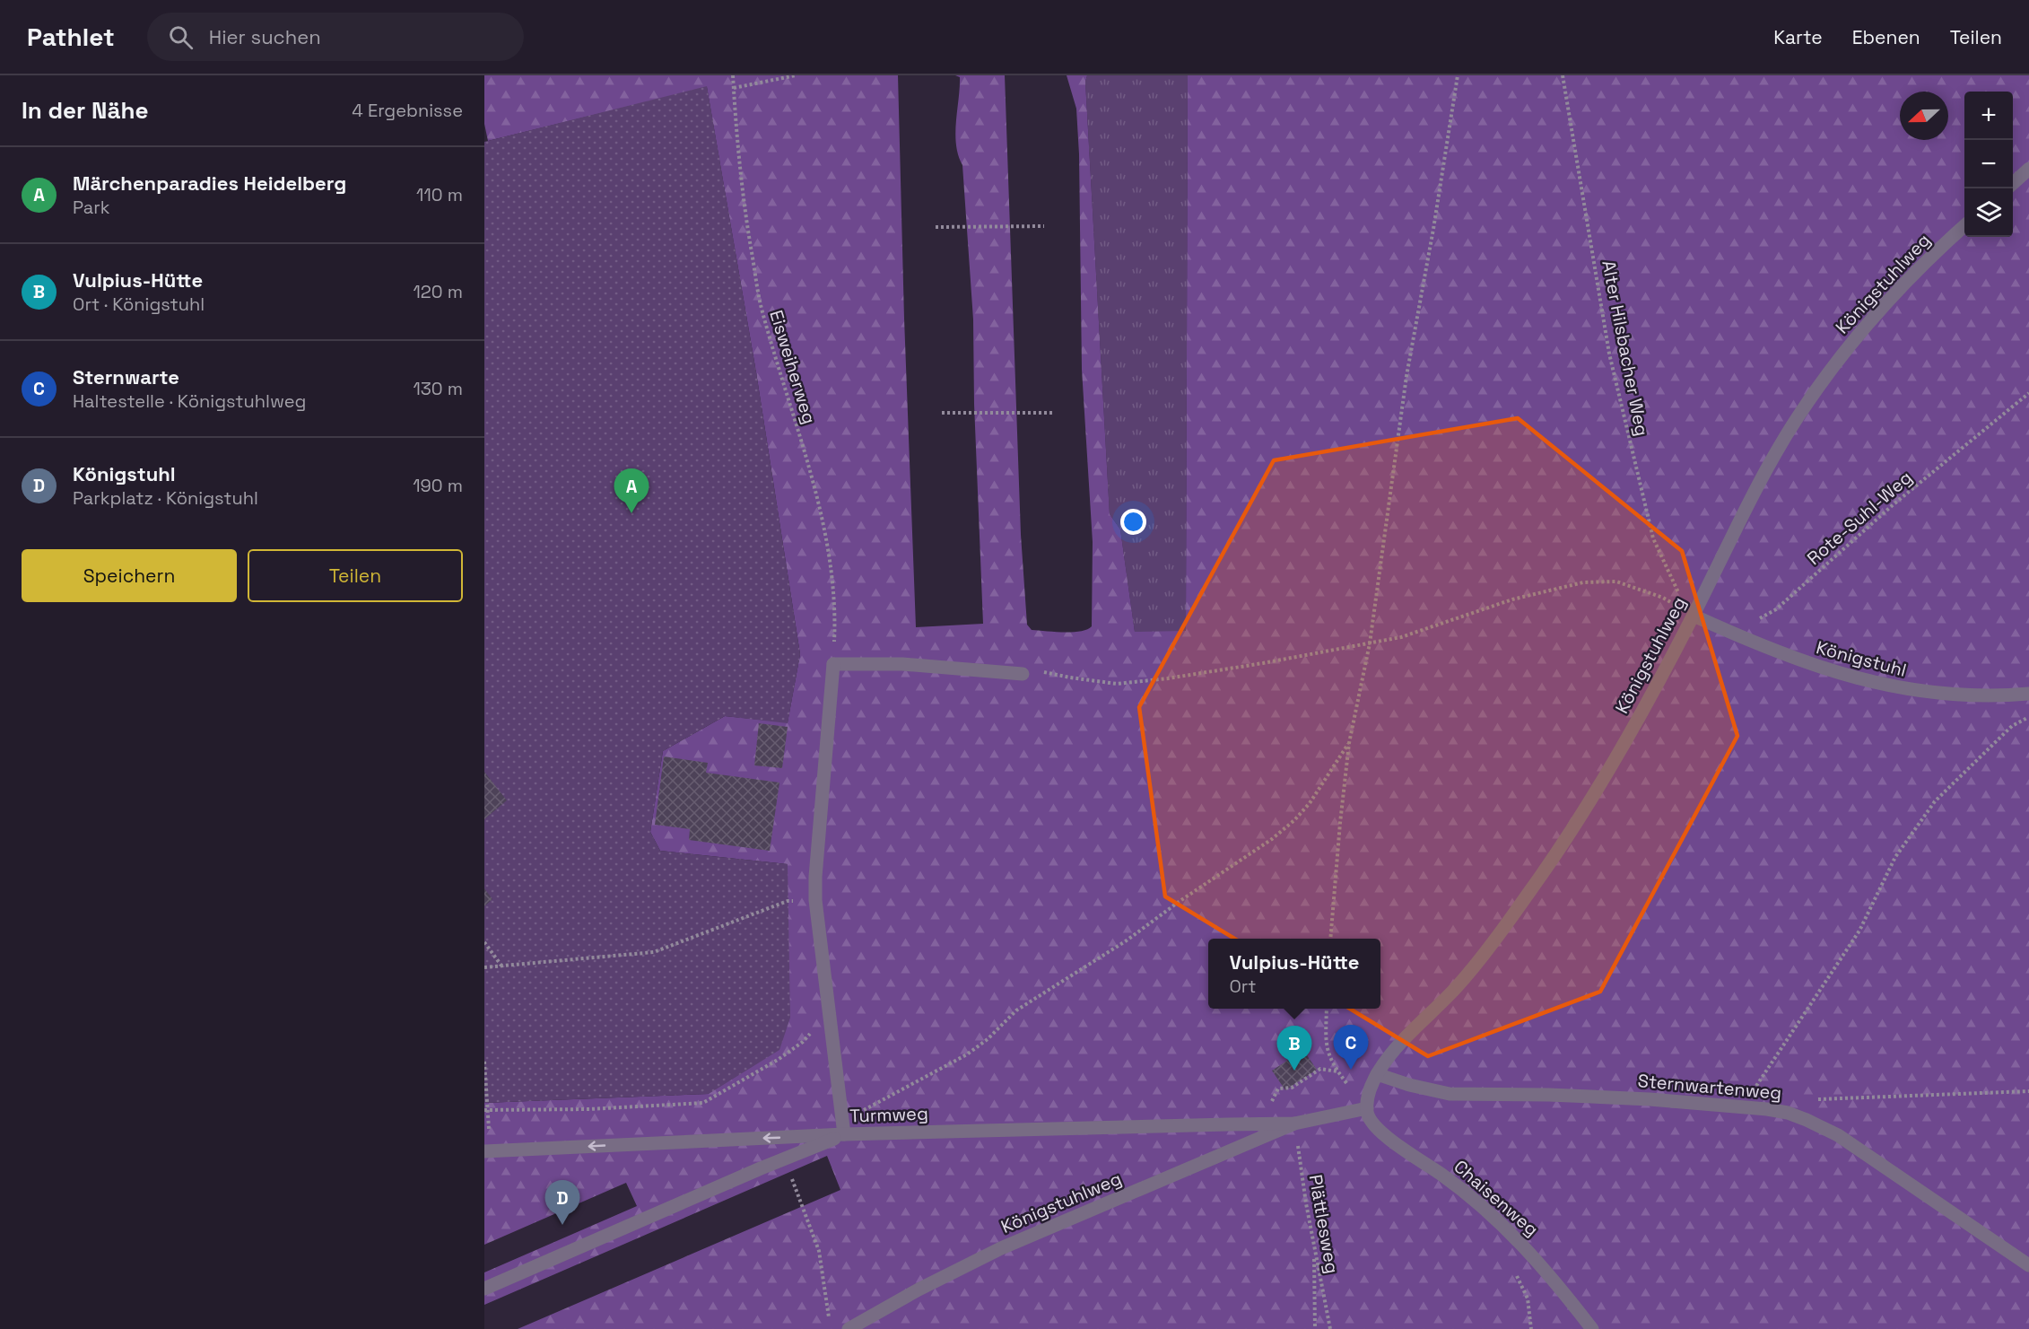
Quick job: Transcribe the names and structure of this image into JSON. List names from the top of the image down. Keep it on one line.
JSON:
{"streets":{"street":["Königstuhlweg","Königstuhl","Sternwartenweg","Turmweg","Chaisenweg"],"path":["Alter Hilsbacher Weg","Eisweiherweg","Rote-Suhl-Weg","Plättlesweg"]},"crossings":[["Königstuhlweg","Alter Hilsbacher Weg"],["Königstuhlweg","Königstuhl"],["Königstuhlweg","Sternwartenweg"],["Königstuhlweg","Turmweg"],["Königstuhlweg","Chaisenweg"],["Königstuhlweg","Plättlesweg"],["Alter Hilsbacher Weg","Königstuhl"],["Turmweg","Plättlesweg"]],"north":"left","page":{"header":"Pathlet","search":"Hier suchen","nav":["Karte","Ebenen","Teilen"],"heading":["In der Nähe","4 Ergebnisse"],"map_buttons":["+","−"],"list":[{"mark":"A","name":"Märchenparadies Heidelberg","note":"Park","value":"110 m"},{"mark":"B","name":"Vulpius-Hütte","note":"Ort · Königstuhl","value":"120 m"},{"mark":"C","name":"Sternwarte","note":"Haltestelle · Königstuhlweg","value":"130 m"},{"mark":"D","name":"Königstuhl","note":"Parkplatz · Königstuhl","value":"190 m"}],"pins":["A","C","B","D"],"buttons":["Speichern","Teilen"],"popup":["Vulpius-Hütte","Ort"]}}
